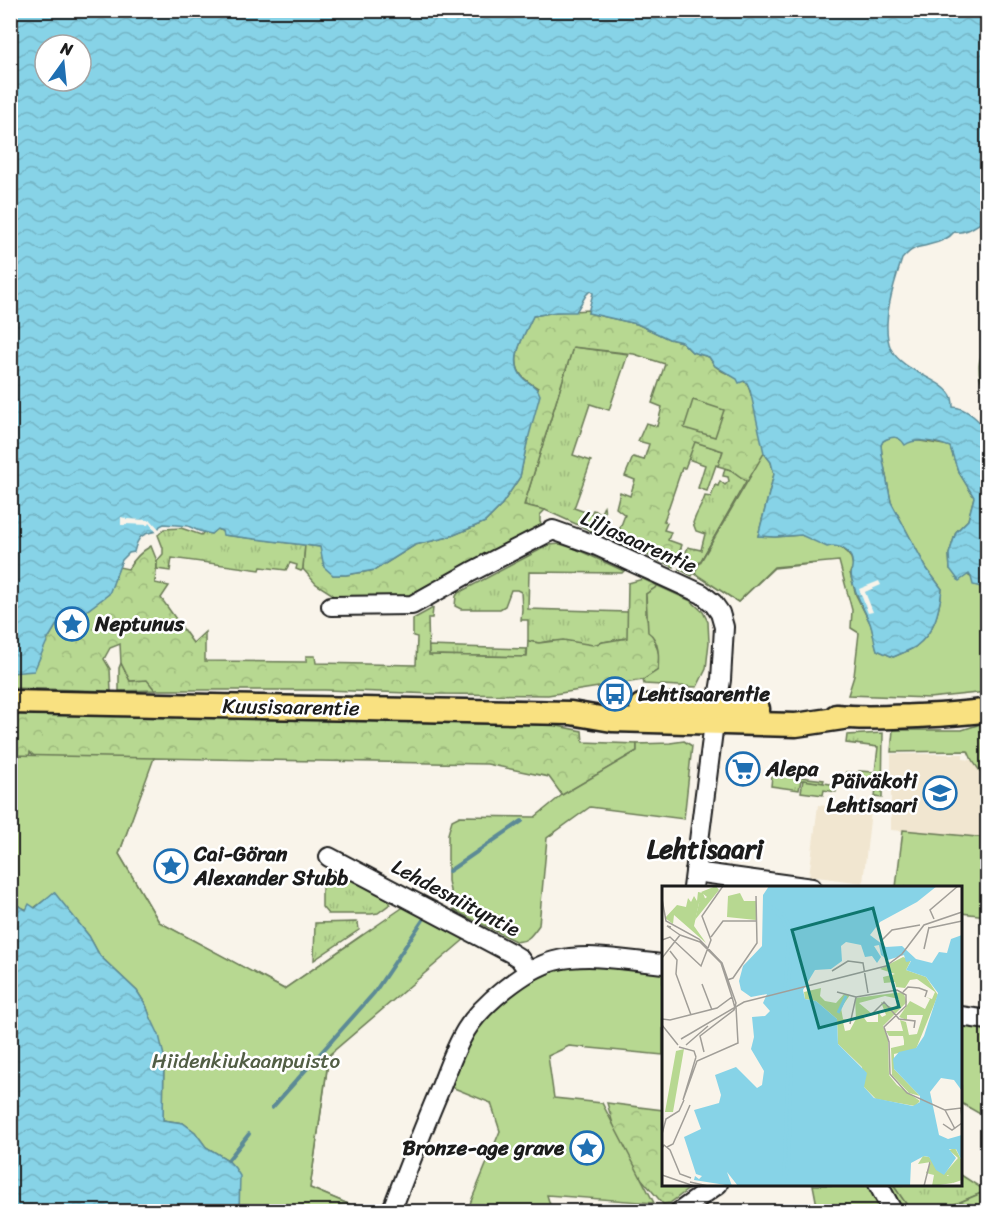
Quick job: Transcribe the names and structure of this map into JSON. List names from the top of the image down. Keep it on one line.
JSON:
{"streets":{"main road":["Kuusisaarentie"],"street":["Liljasaarentie","Lehdesniityntie"]},"crossings":[["Liljasaarentie","Kuusisaarentie"]],"districts":["Lehtisaari"],"parks":["Hiidenkiukaanpuisto"],"places":{"place":["Neptunus","Cai-Göran Alexander Stubb","Bronze-age grave"],"bus stop":["Lehtisaarentie"],"supermarket":["Alepa"],"school or university":["Päiväkoti Lehtisaari"]},"north":"top"}
